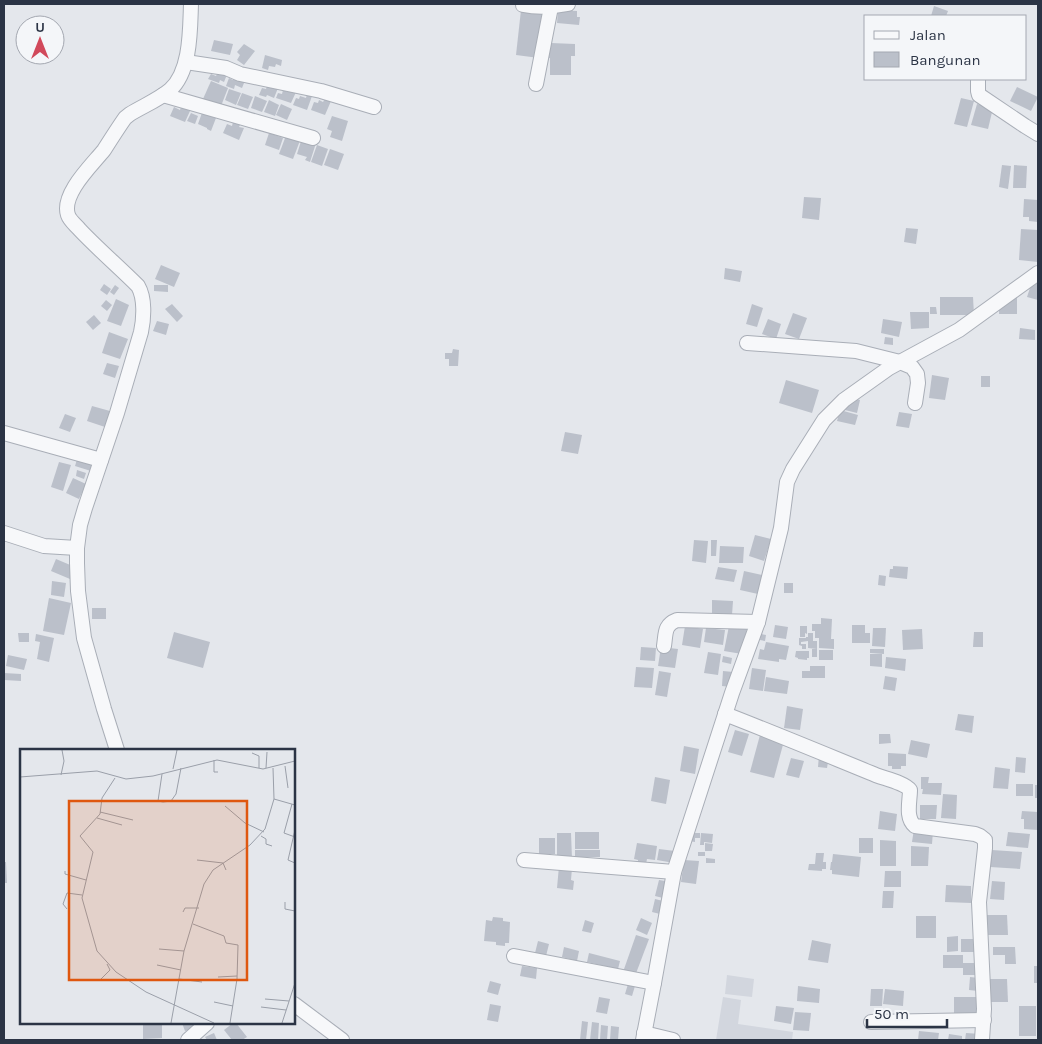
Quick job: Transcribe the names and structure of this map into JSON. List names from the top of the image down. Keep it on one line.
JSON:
{"legend":["Jalan","Bangunan"],"scale_bar":"50 m","north":"top"}
